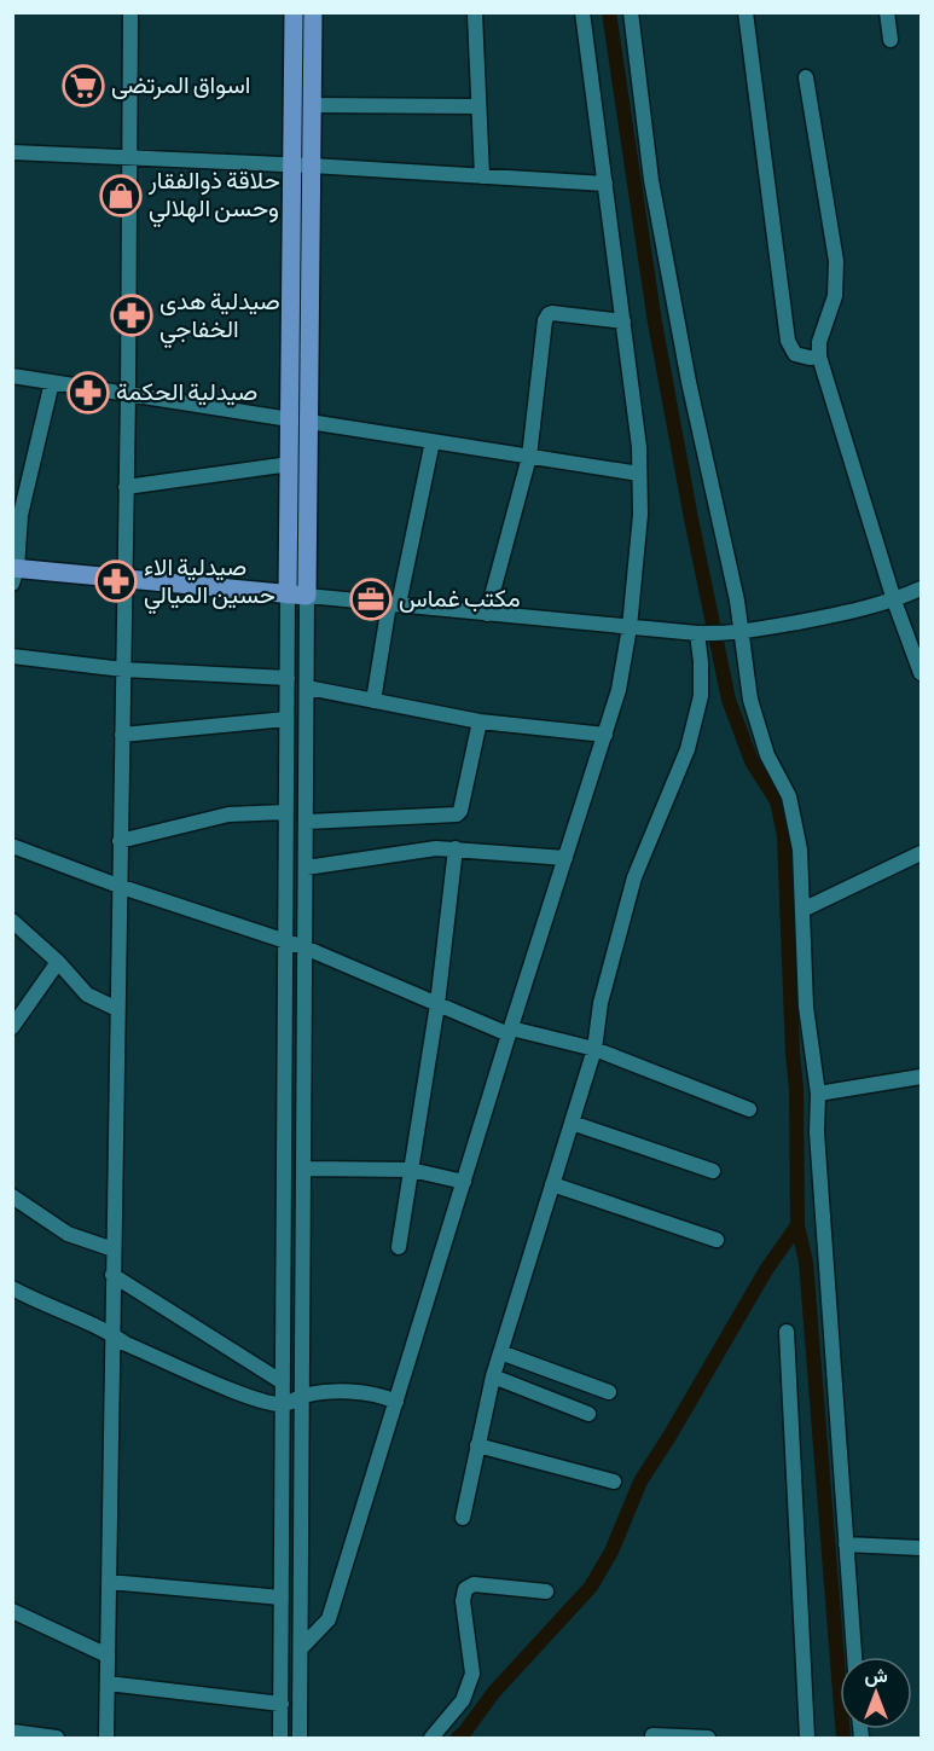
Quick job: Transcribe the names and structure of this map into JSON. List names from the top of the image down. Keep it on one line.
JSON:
{"places":{"supermarket":["اسواق المرتضى"],"shop":["حلاقة ذوالفقار وحسن الهلالي"],"pharmacy":["صيدلية هدى الخفاجي","صيدلية الحكمة","صيدلية الاء حسين الميالي"],"office":["مكتب غماس"]},"north":"top"}
